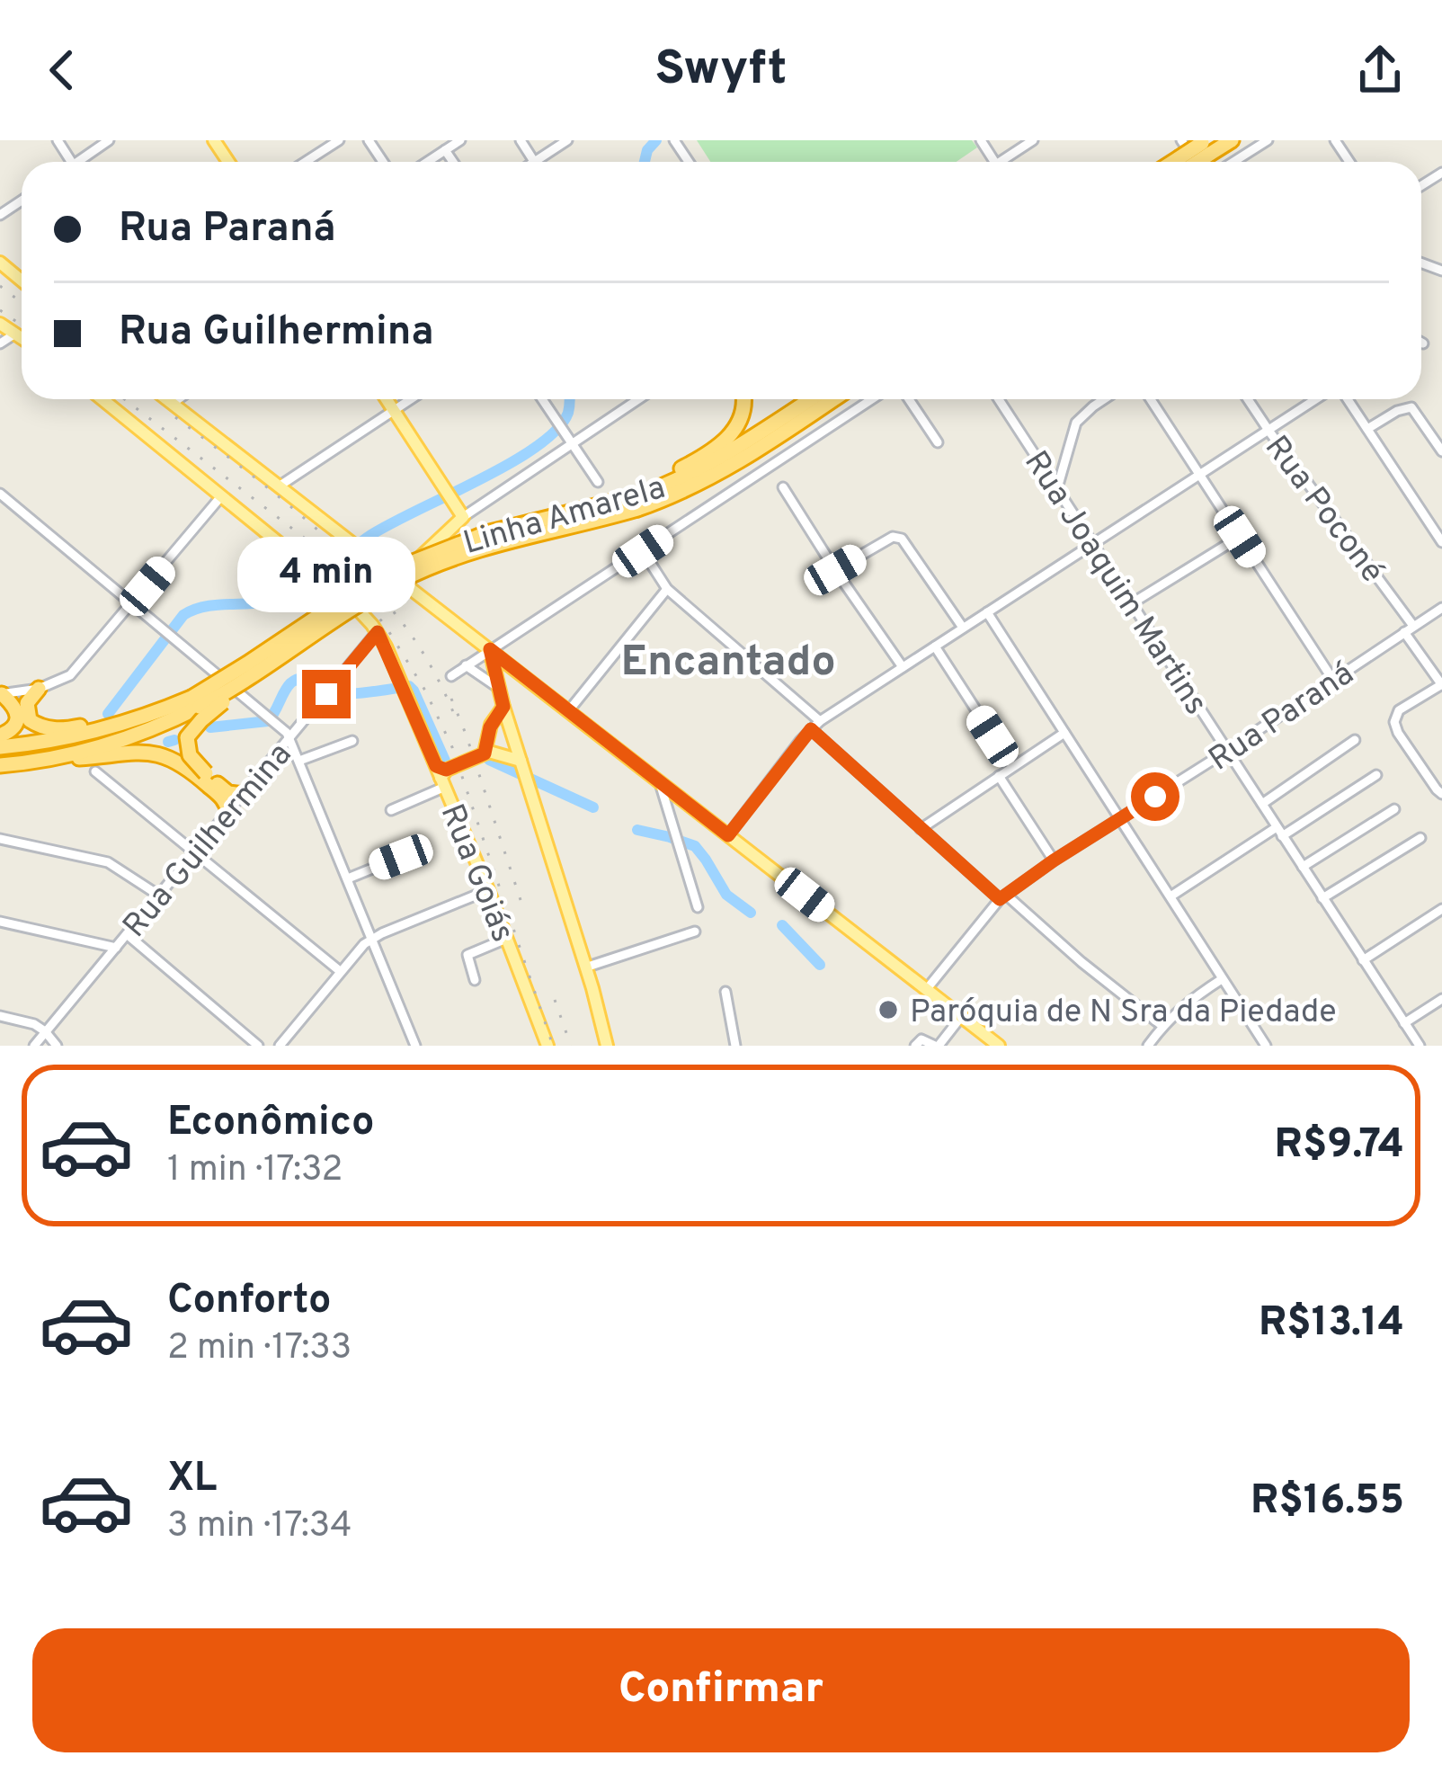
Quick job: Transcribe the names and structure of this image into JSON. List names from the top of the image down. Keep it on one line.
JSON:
{"streets":{"highway":["Linha Amarela"],"main road":["Rua Goiás"],"street":["Rua Poconé","Rua Joaquim Martins","Rua Paraná","Rua Guilhermina"]},"crossings":[["Rua Poconé","Rua Paraná"],["Rua Joaquim Martins","Rua Paraná"],["Rua Guilhermina","Rua Goiás"]],"districts":["Encantado"],"places":["Paróquia de N Sra da Piedade"],"page":{"header":"Swyft","banner":["Rua Paraná","Rua Guilhermina"],"bubble":"4 min","list":[{"name":"Econômico","note":"1 min · 17:32","value":"R$9.74"},{"name":"Conforto","note":"2 min · 17:33","value":"R$13.14"},{"name":"XL","note":"3 min · 17:34","value":"R$16.55"}],"buttons":"Confirmar"}}
